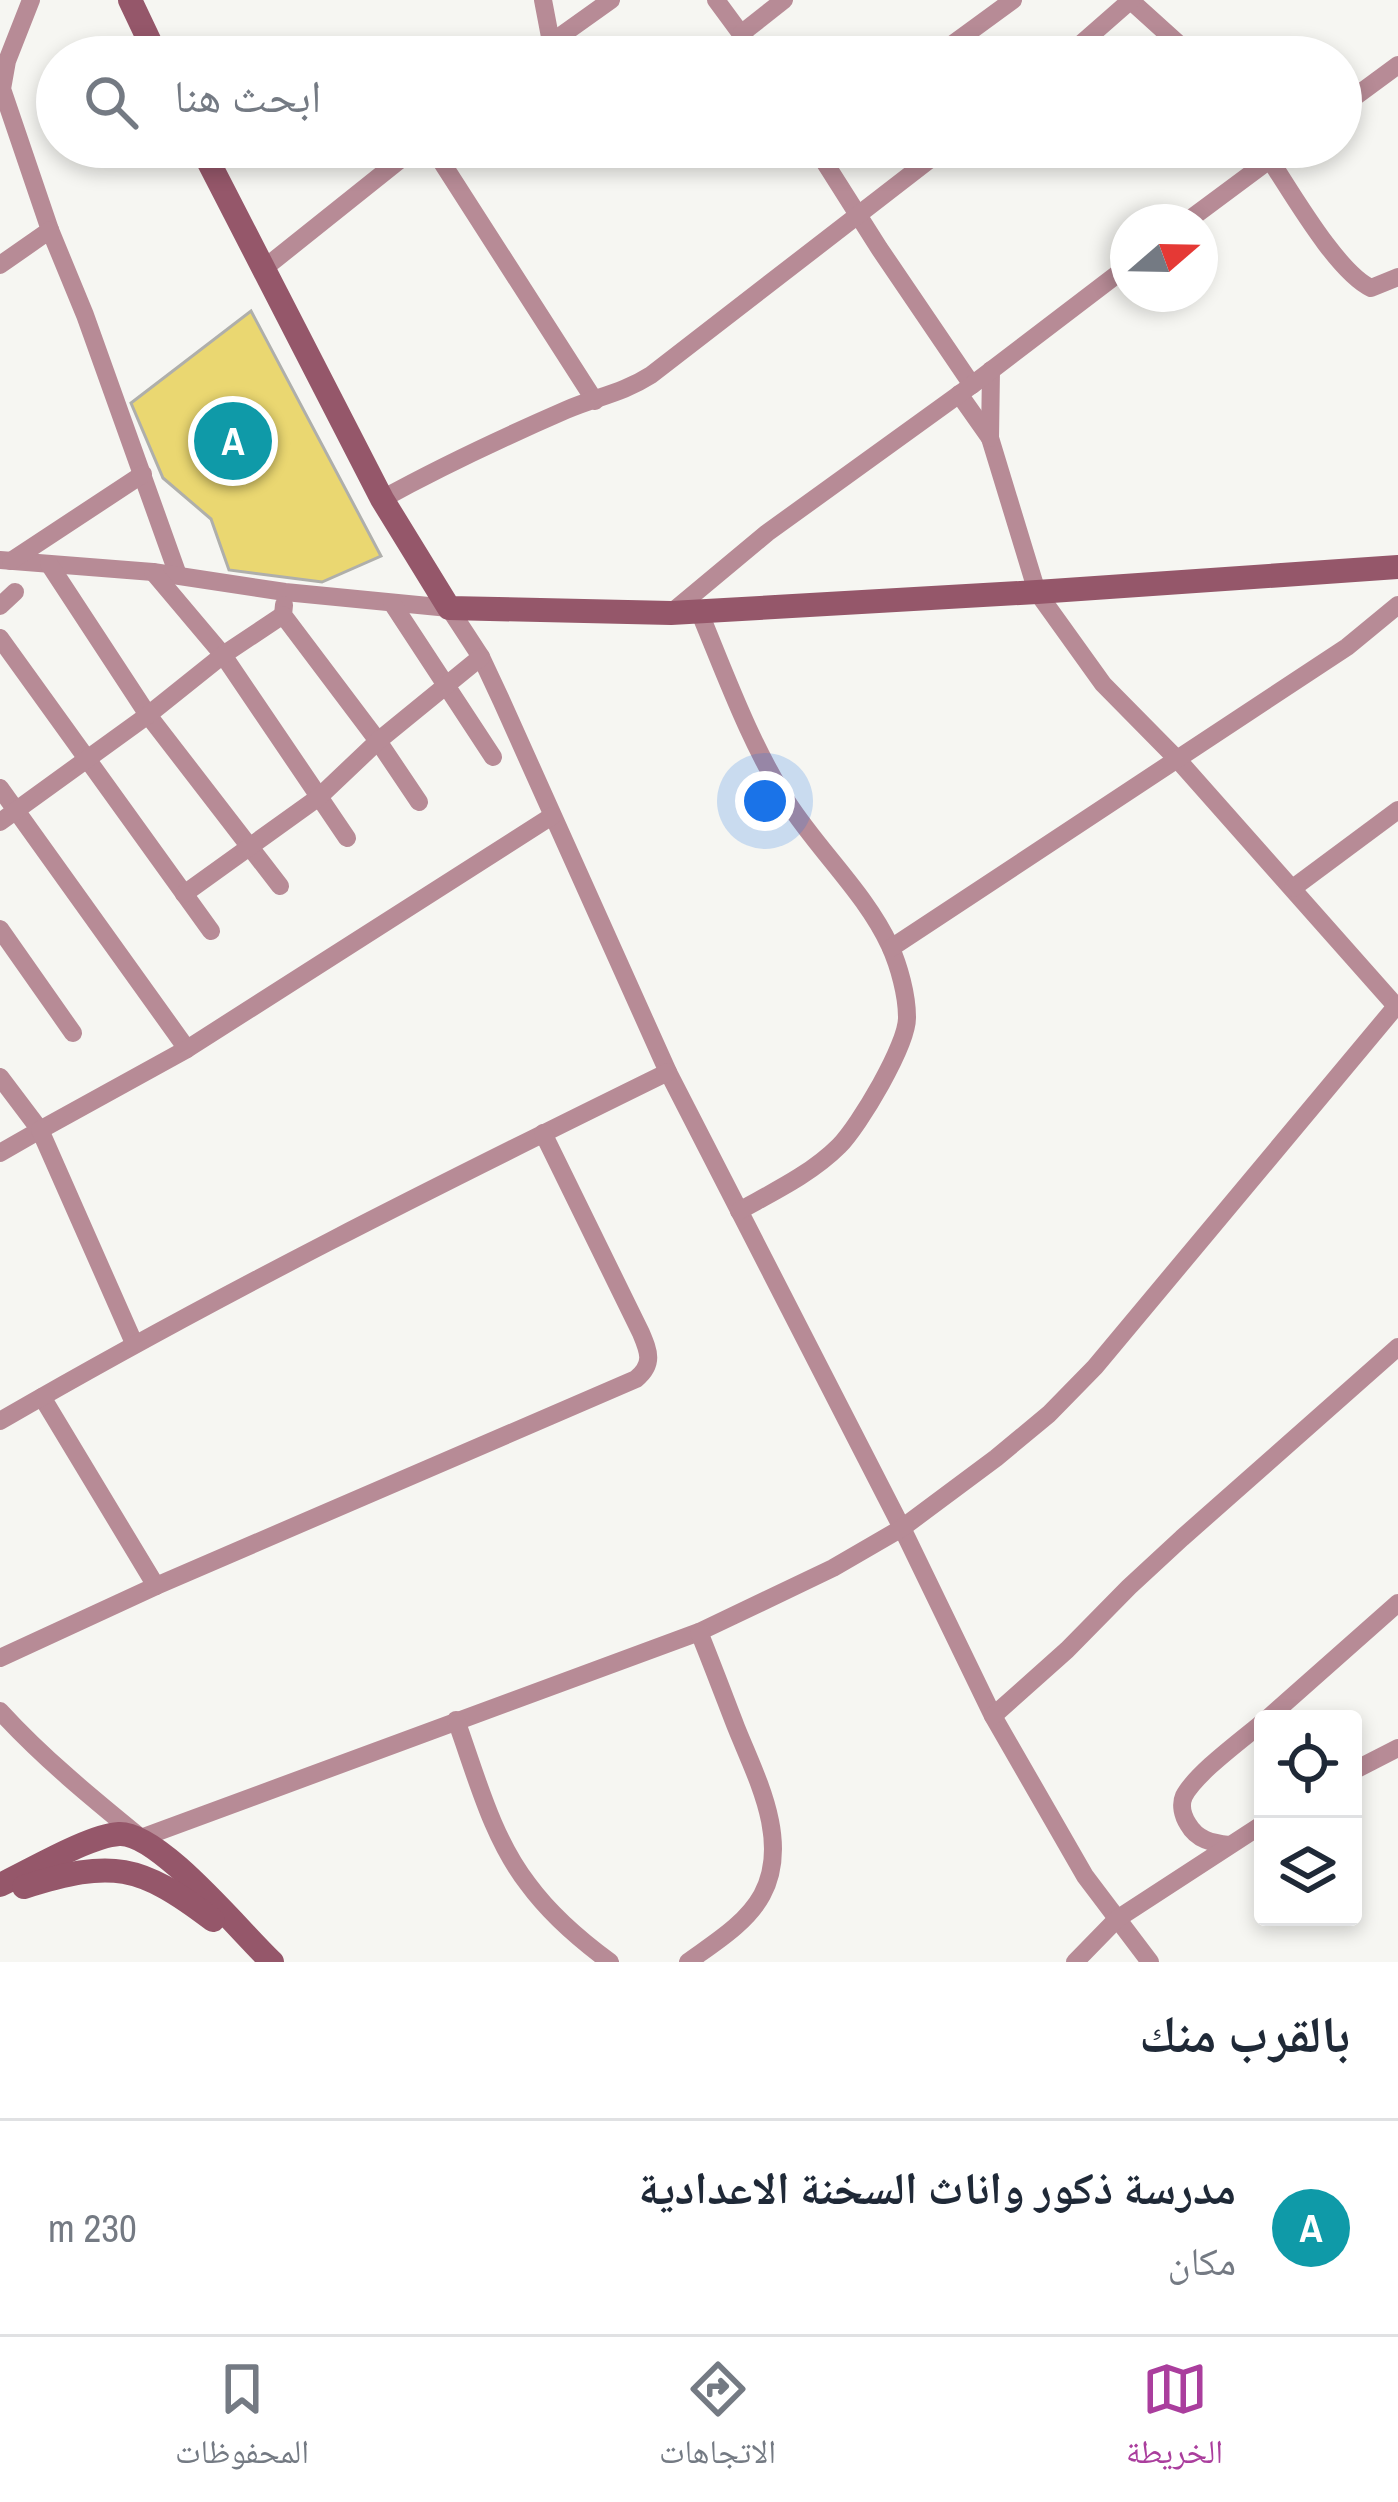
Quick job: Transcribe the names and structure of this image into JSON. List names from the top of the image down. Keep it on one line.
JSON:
{"north":"right","page":{"search":"ابحث هنا","pins":"A","heading":"بالقرب منك","list":[{"mark":"A","name":"مدرسة ذكور واناث السخنة الاعدادية","note":"مكان","value":"230 m"}],"nav":["الخريطة","الاتجاهات","المحفوظات"]}}
